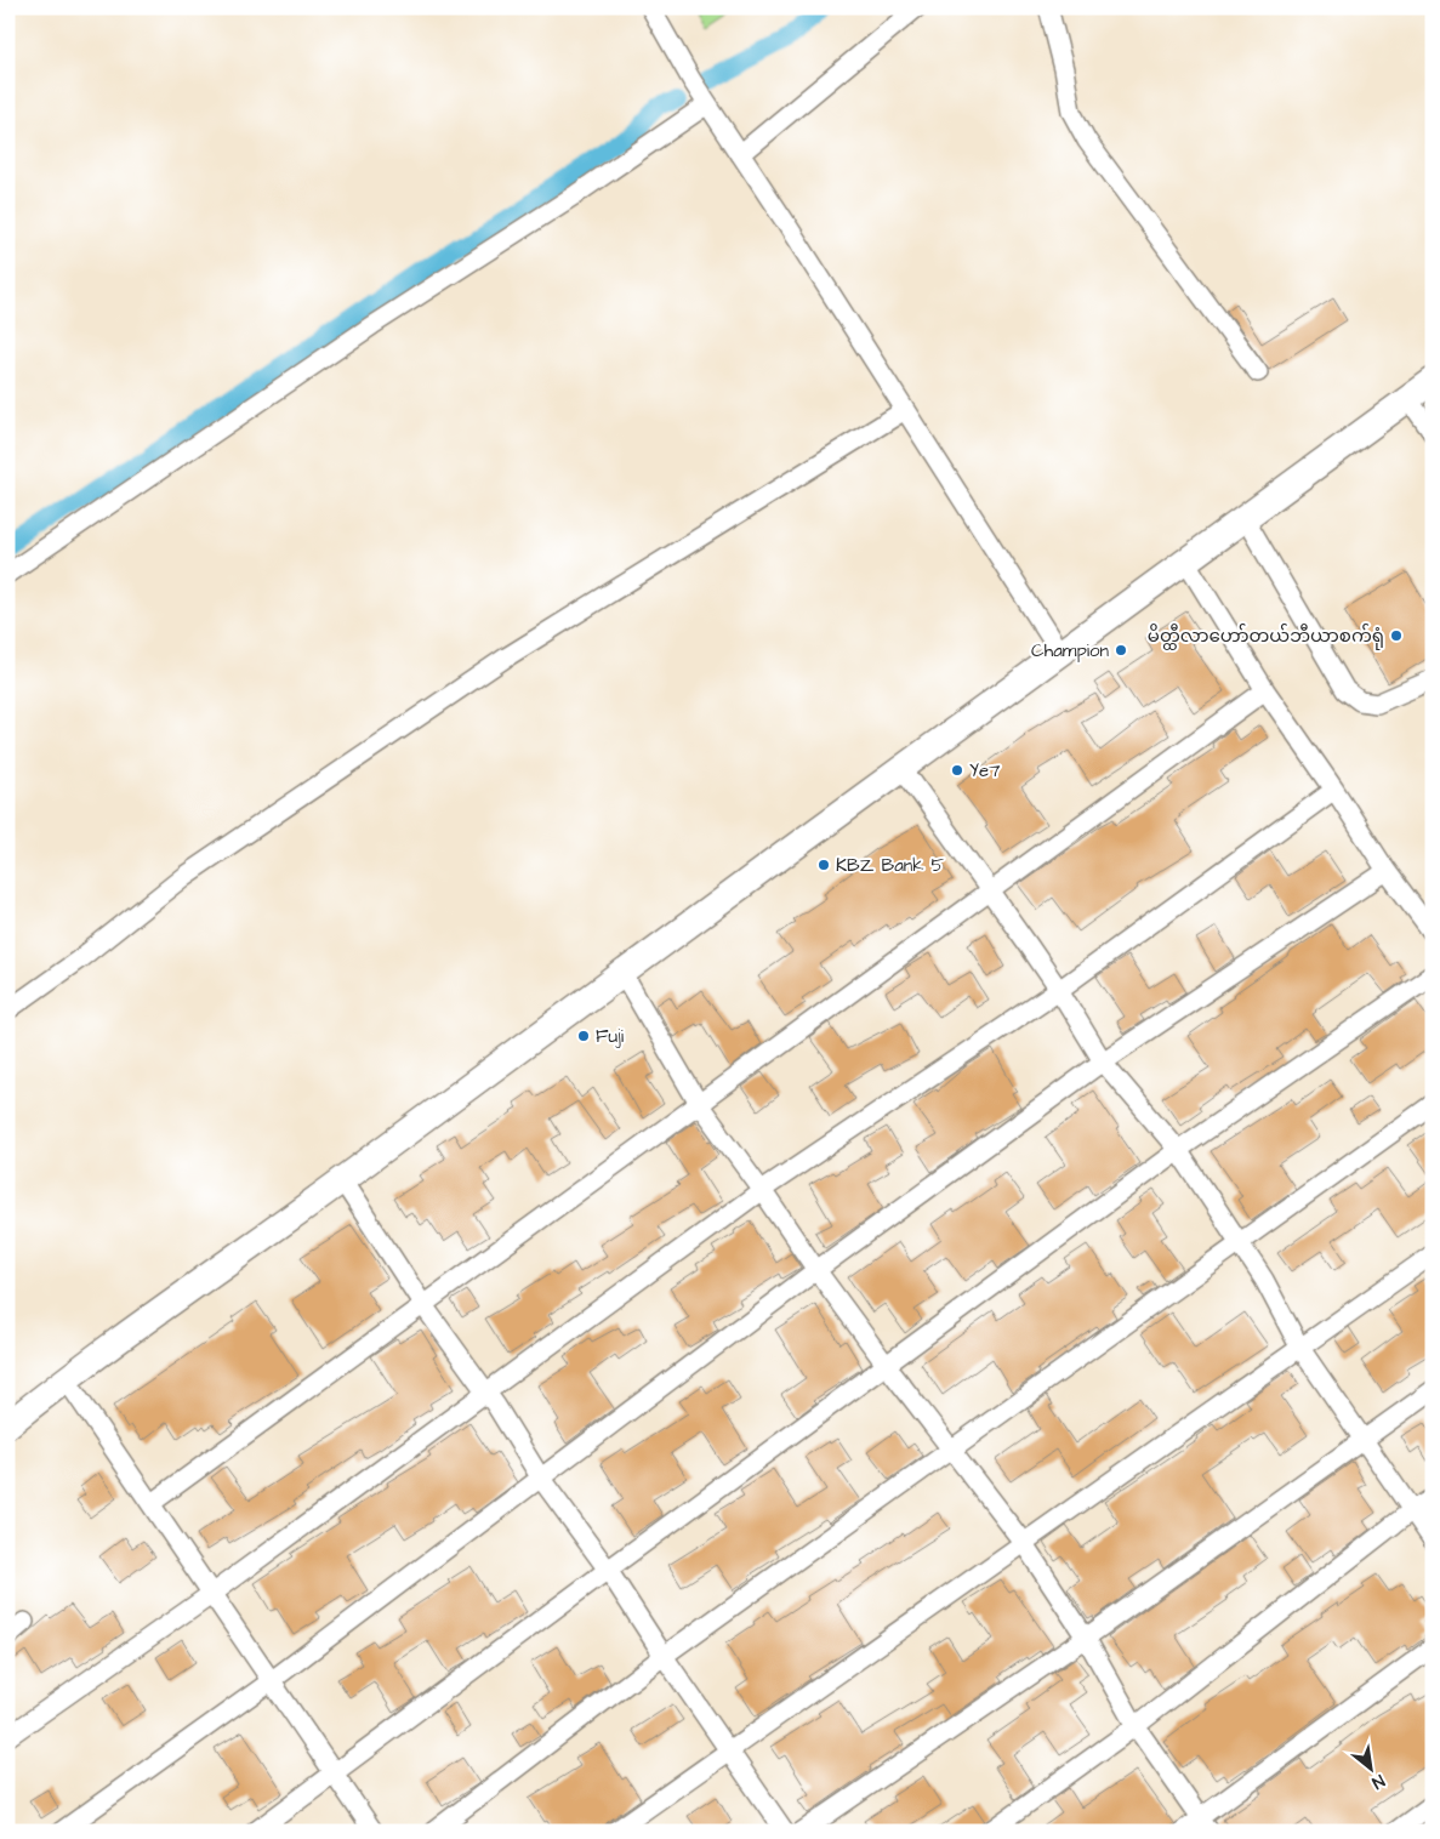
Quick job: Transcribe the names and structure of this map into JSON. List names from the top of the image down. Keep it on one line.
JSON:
{"places":["မိတ္ထီလာဟော်တယ်ဘီယာစက်ရုံ","Champion","Ye7","KBZ Bank 5","Fuji"],"north":"bottom right"}
